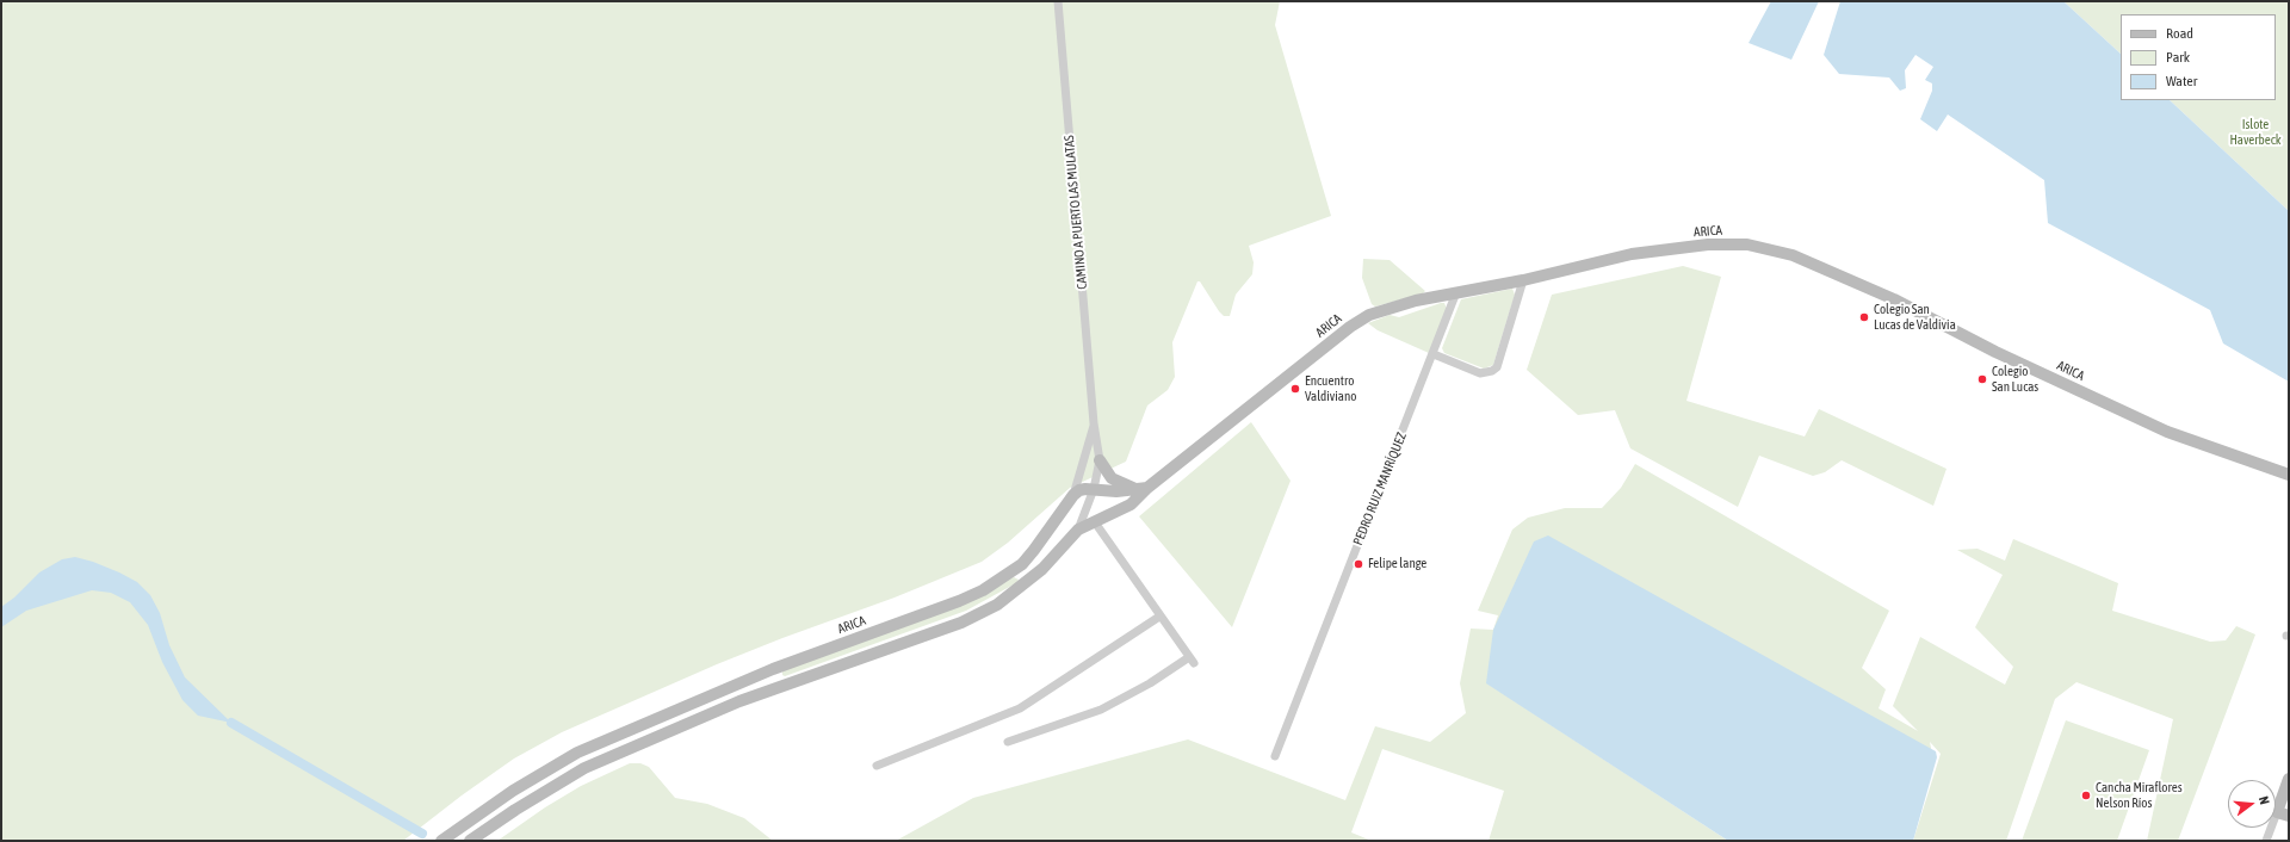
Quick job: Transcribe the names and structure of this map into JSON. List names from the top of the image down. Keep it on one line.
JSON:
{"streets":{"main road":["ARICA"],"street":["CAMINO A PUERTO LAS MULATAS","PEDRO RUIZ MANRÍQUEZ"]},"crossings":[["CAMINO A PUERTO LAS MULATAS","ARICA"],["ARICA","PEDRO RUIZ MANRÍQUEZ"]],"parks":["Islote Haverbeck"],"places":["Colegio San Lucas de Valdivia","Colegio San Lucas","Encuentro Valdiviano","Felipe lange","Cancha Miraflores Nelson Ríos"],"legend":["Road","Park","Water"],"north":"right"}
